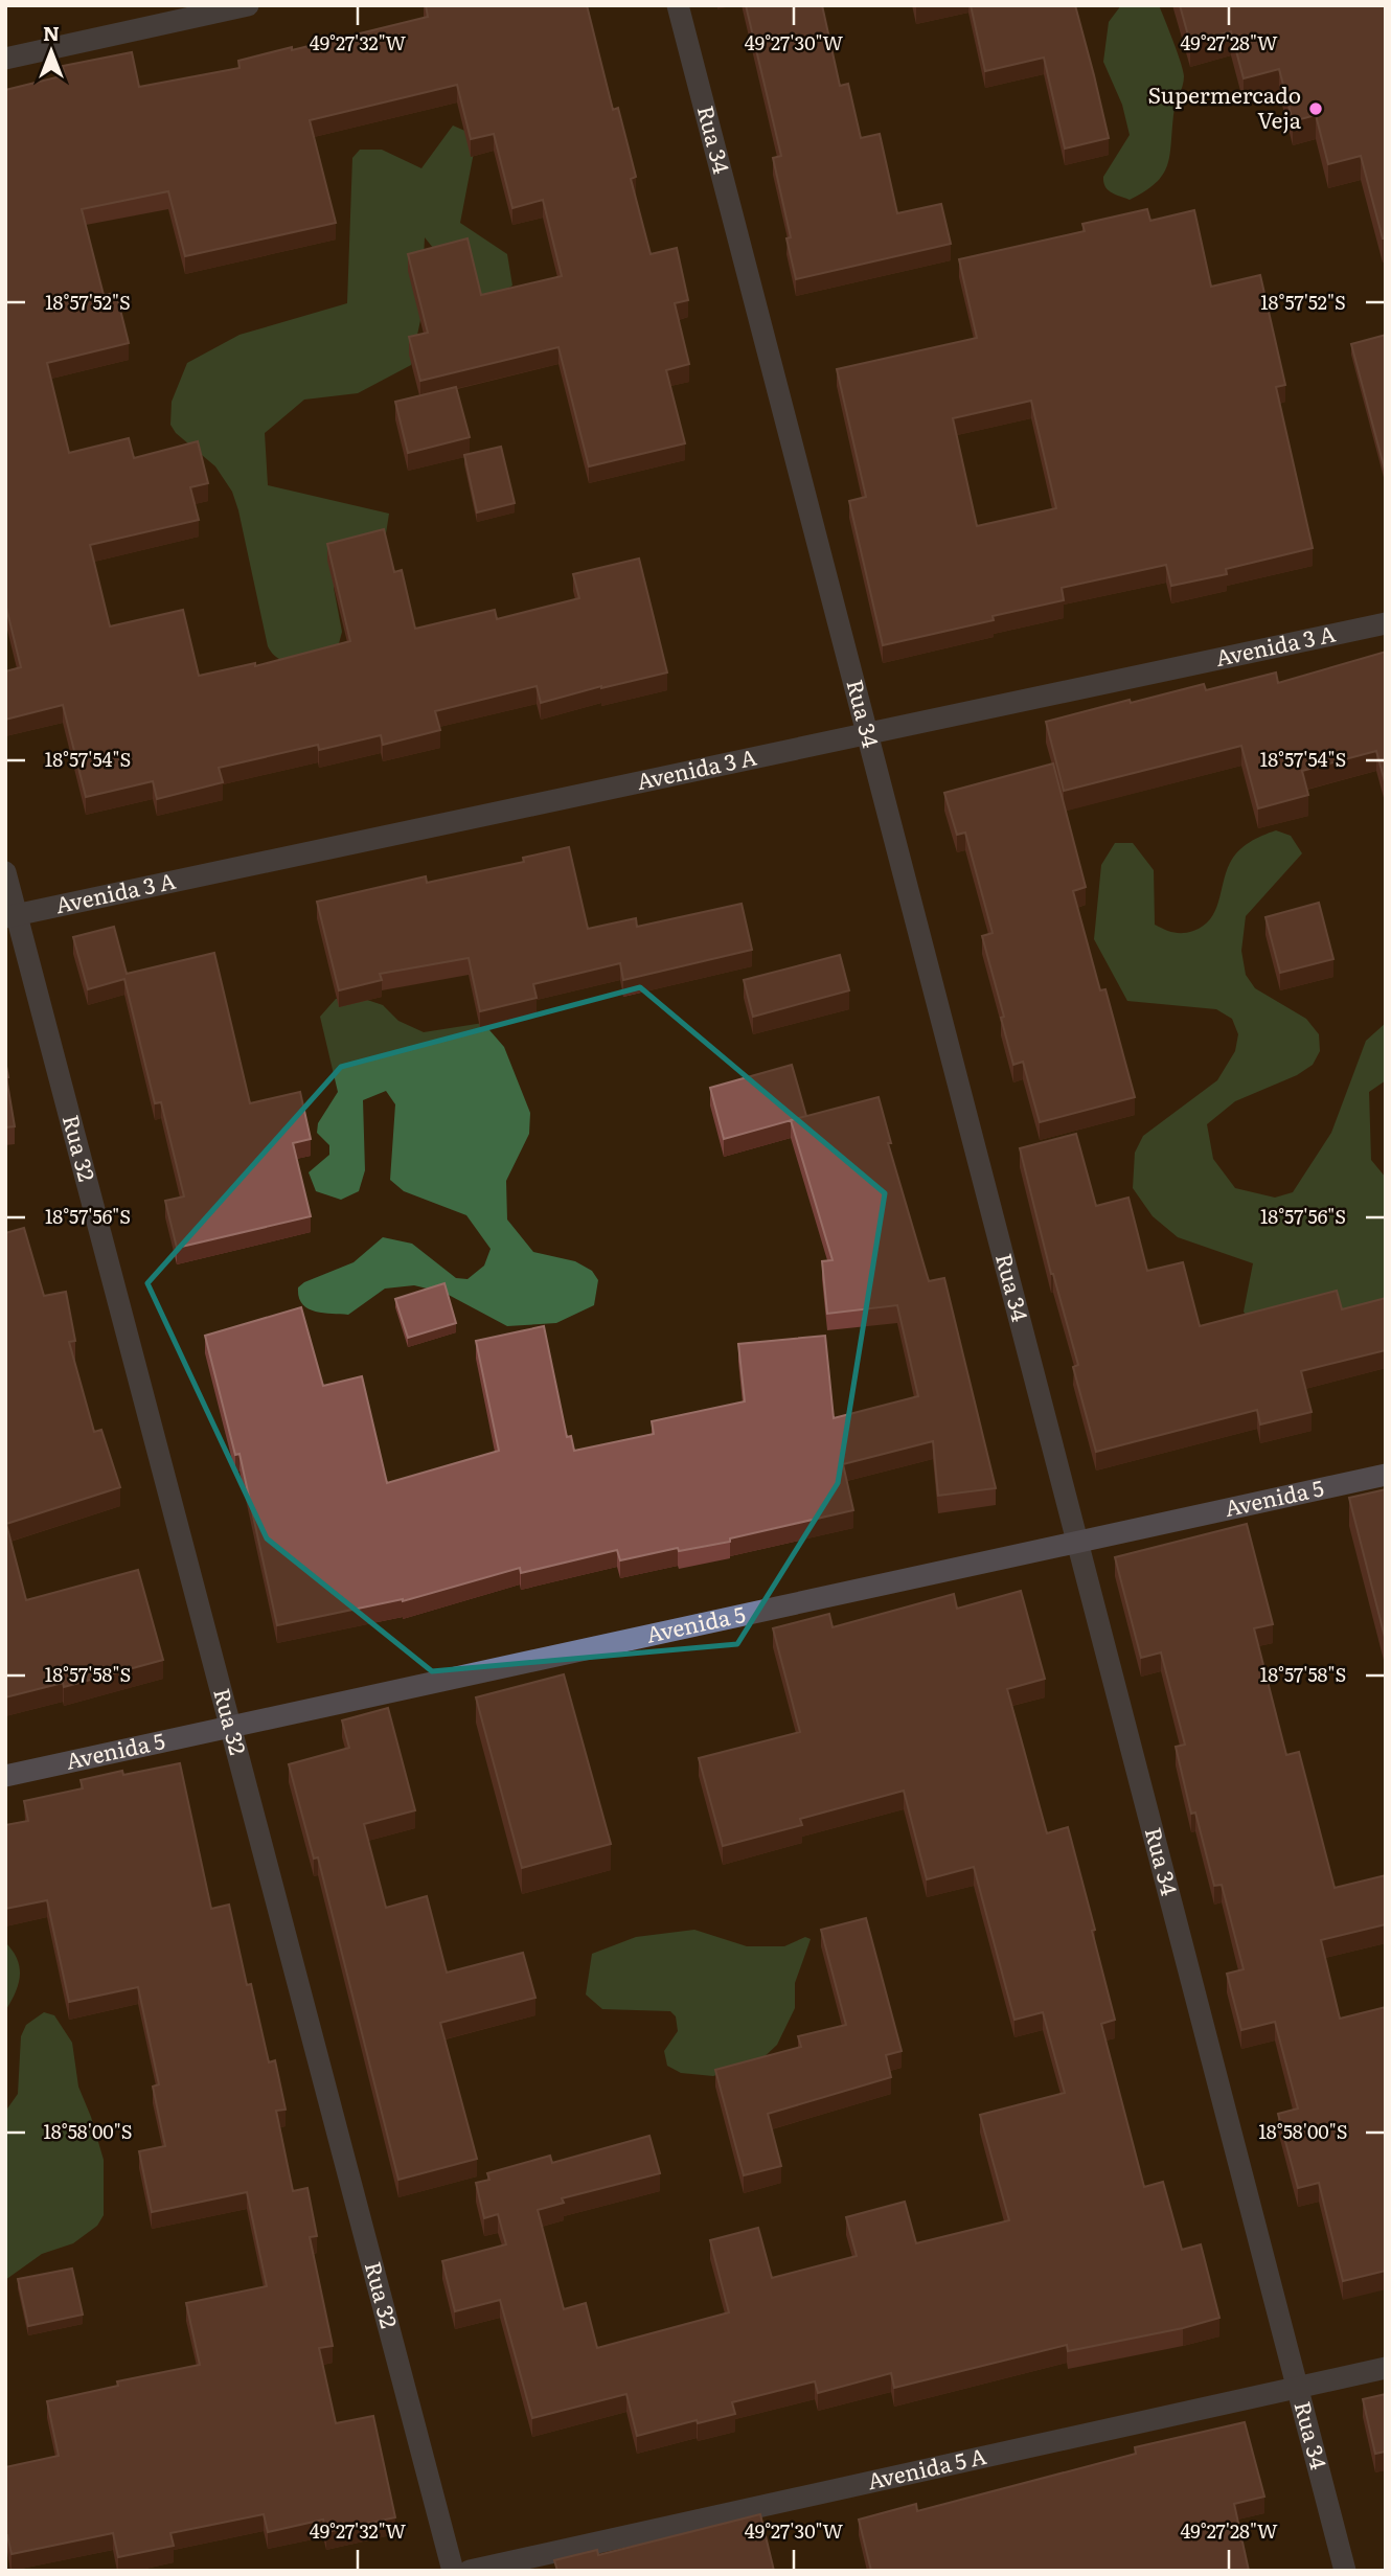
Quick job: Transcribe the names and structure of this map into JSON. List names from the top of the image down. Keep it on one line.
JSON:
{"streets":{"street":["Rua 34","Avenida 3 A","Rua 32","Avenida 5","Avenida 5 A"]},"crossings":[["Rua 34","Avenida 3 A"],["Rua 34","Avenida 5"],["Rua 34","Avenida 5 A"],["Avenida 3 A","Rua 32"],["Rua 32","Avenida 5"]],"places":["Supermercado Veja"],"north":"top","coordinates":["49°27'32\"W","49°27'30\"W","49°27'28\"W","18°57'52\"S","18°57'54\"S","18°57'56\"S","18°57'58\"S","18°58'00\"S"]}
